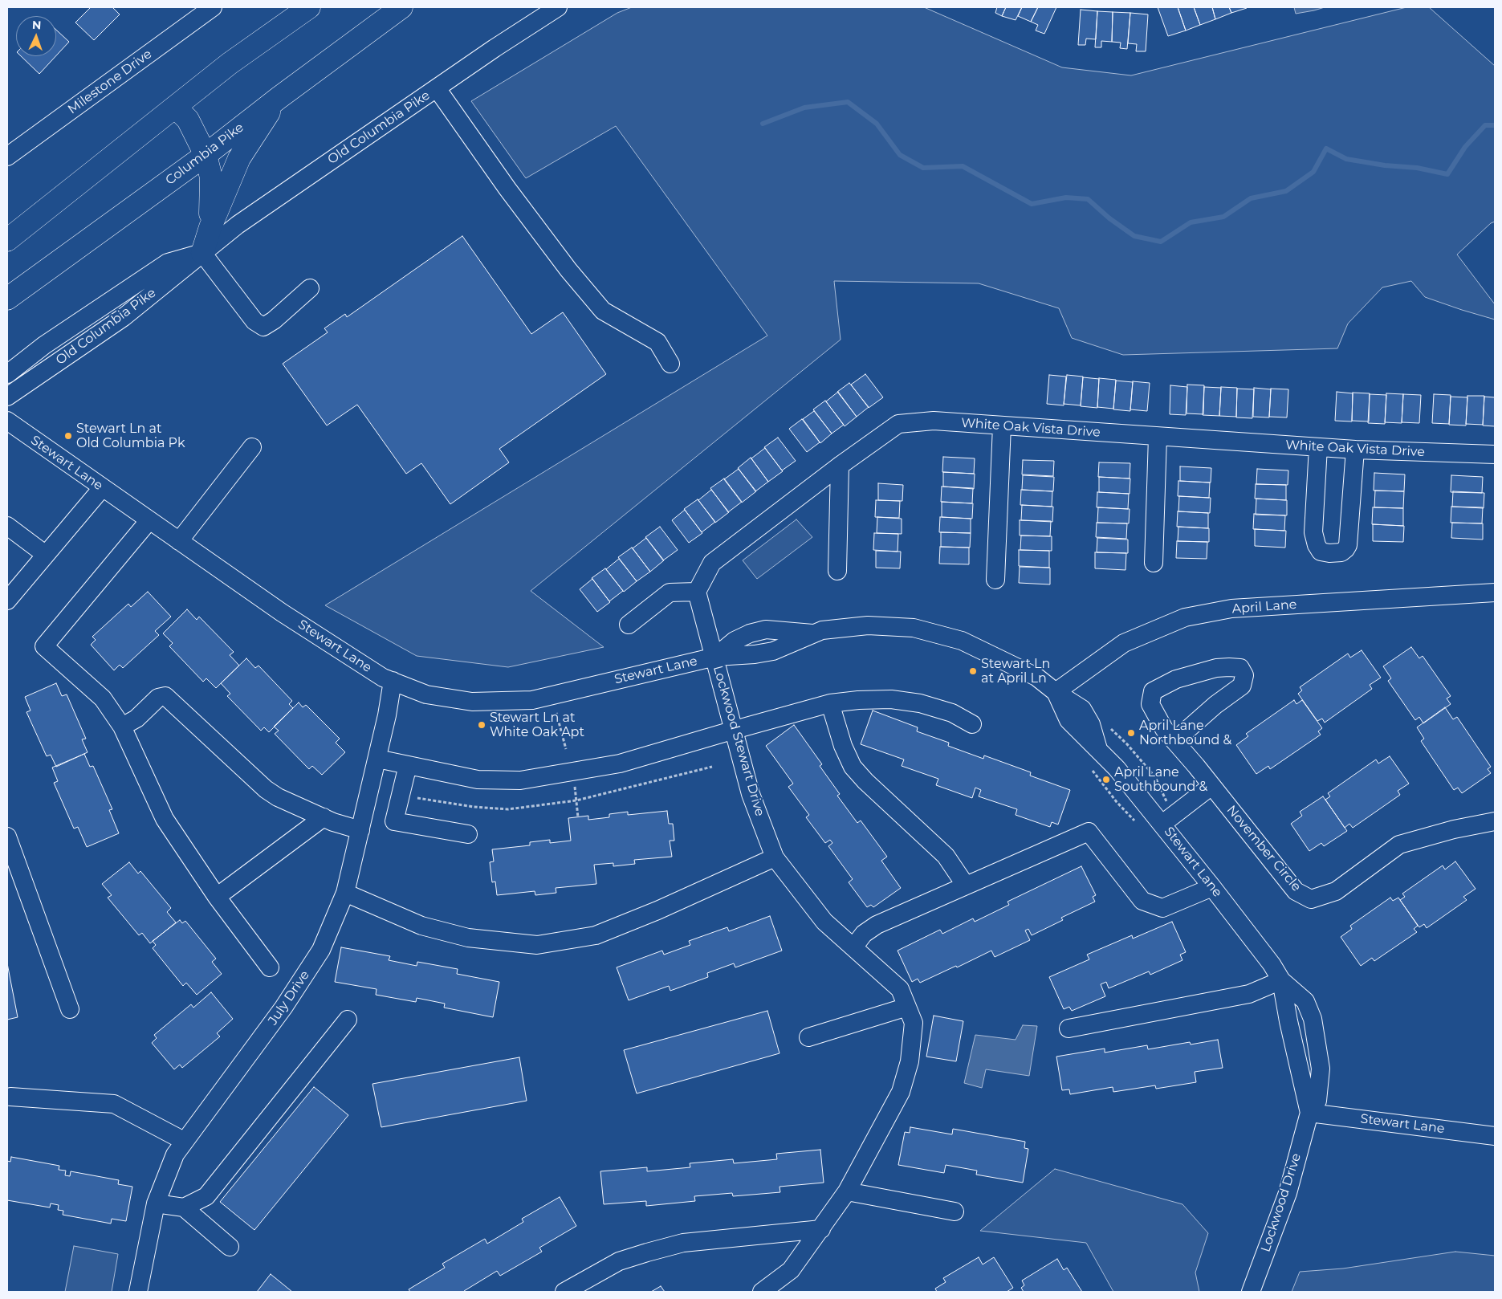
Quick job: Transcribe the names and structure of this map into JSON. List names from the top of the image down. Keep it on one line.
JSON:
{"streets":{"highway":["Columbia Pike"],"street":["Milestone Drive","Old Columbia Pike","White Oak Vista Drive","Stewart Lane","April Lane","Lockwood Stewart Drive","November Circle","July Drive","Lockwood Drive"]},"crossings":[["Stewart Lane","April Lane"],["Stewart Lane","Lockwood Stewart Drive"],["Stewart Lane","July Drive"],["Stewart Lane","Lockwood Drive"]],"places":["Stewart Ln at Old Columbia Pk","Stewart Ln at April Ln","Stewart Ln at White Oak Apt","April Lane Northbound &","April Lane Southbound &"],"north":"top"}
